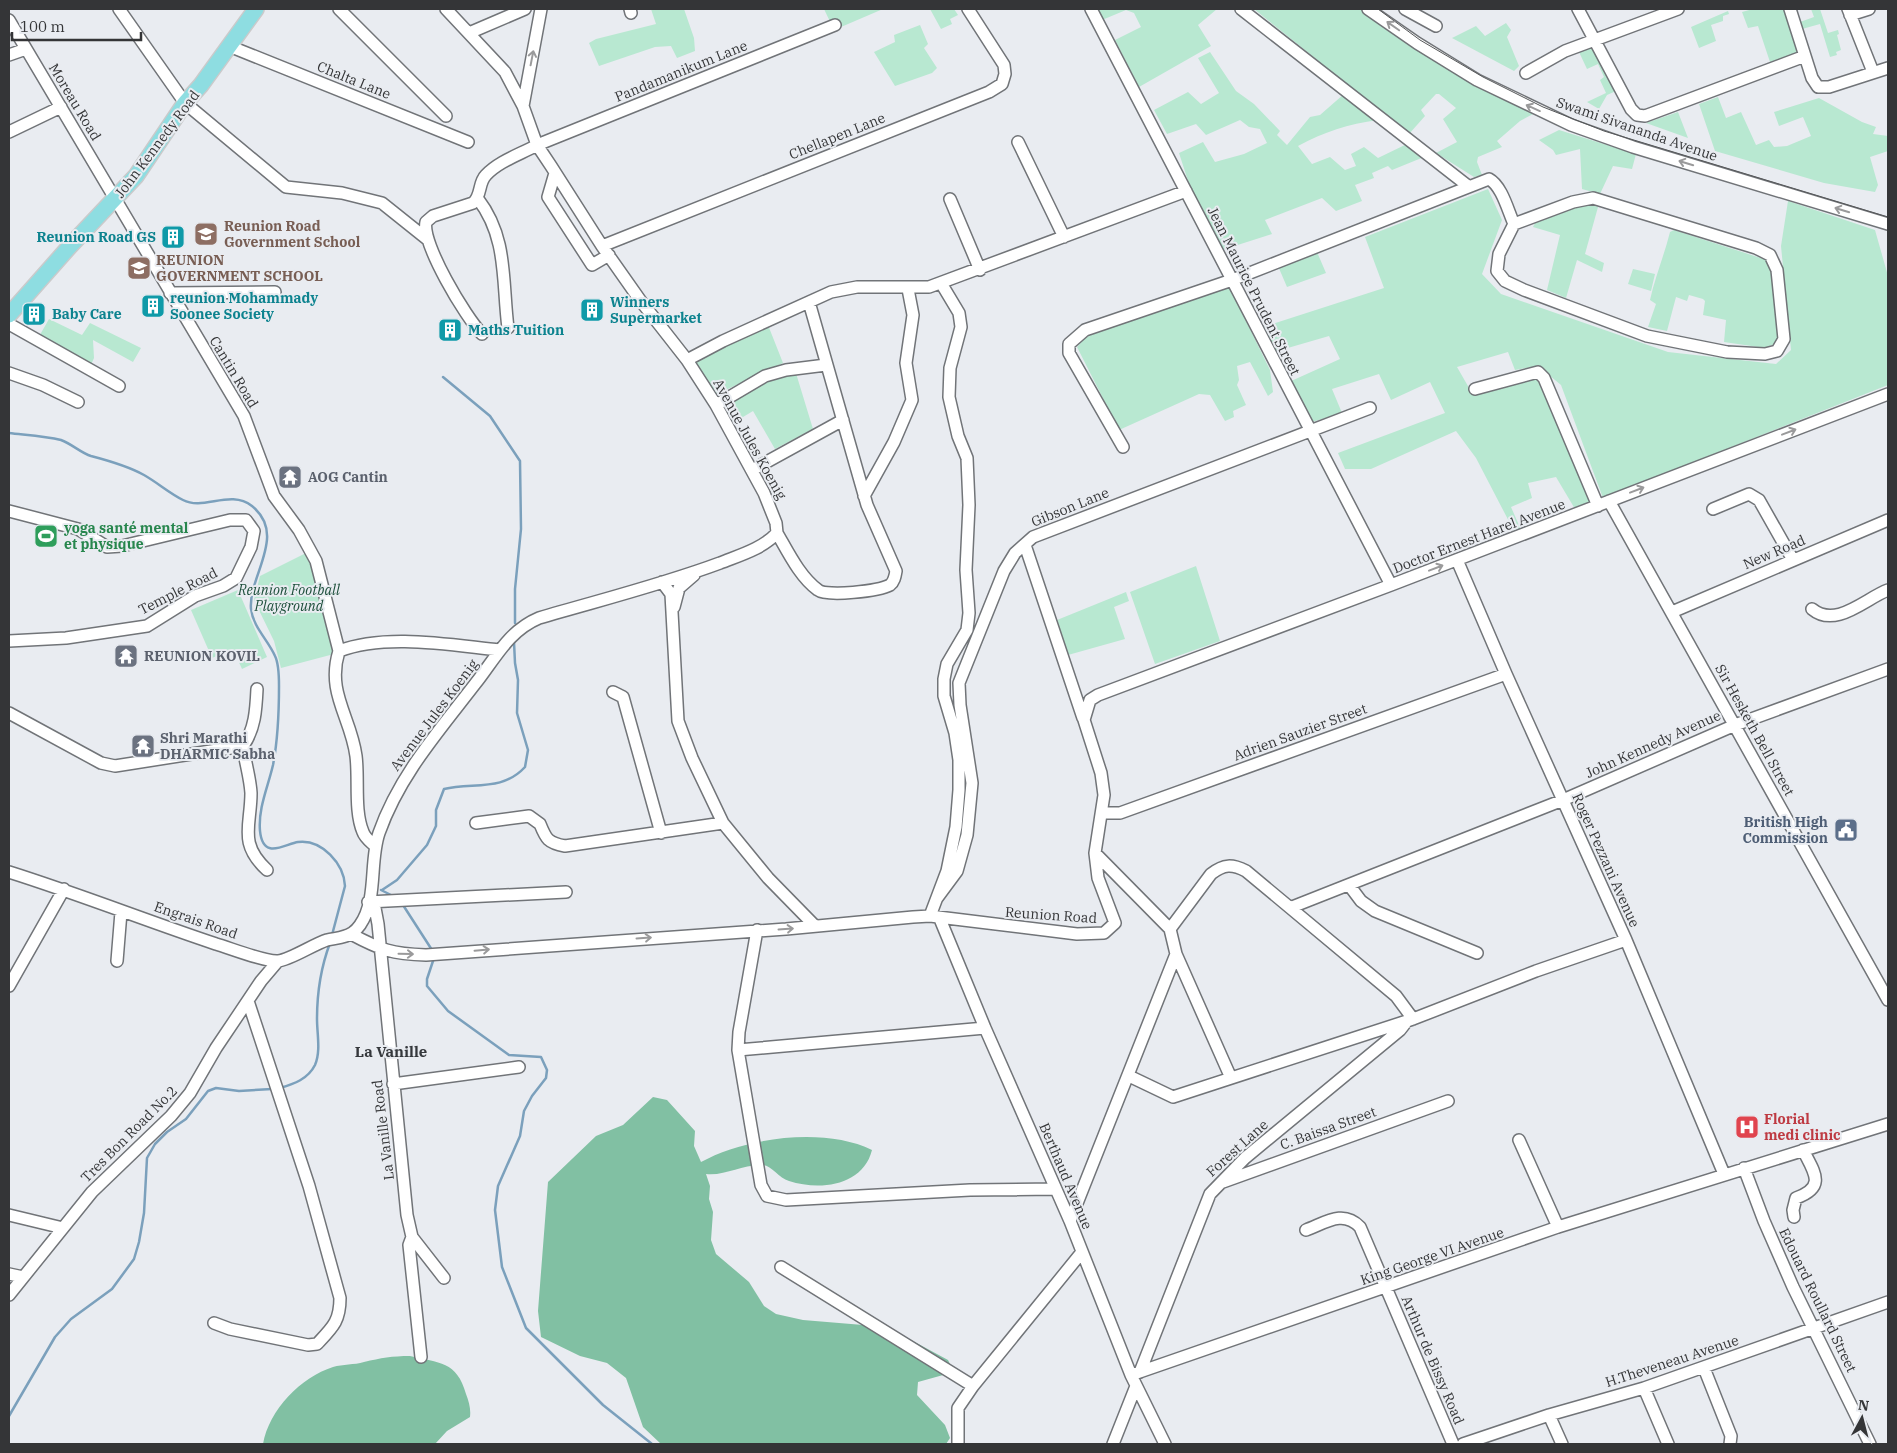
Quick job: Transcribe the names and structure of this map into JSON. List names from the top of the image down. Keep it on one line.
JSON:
{"streets":{"main road":["John Kennedy Road"],"street":["Pandamanikum Lane","Chalta Lane","Moreau Road","Swami Sivananda Avenue","Chellapen Lane","Jean Maurice Prudent Street","Cantin Road","Avenue Jules Koenig","Gibson Lane","Doctor Ernest Harel Avenue","New Road","Temple Road","Sir Hesketh Bell Street","Adrien Sauzier Street","John Kennedy Avenue","Roger Pezzani Avenue","Reunion Road","Engrais Road","C. Baissa Street","La Vanille Road","Tres Bon Road No.2","Forest Lane","Berthaud Avenue","King George VI Avenue","Edouard Roullard Street","Arthur de Bissy Road","H.Theveneau Avenue"]},"crossings":[["Pandamanikum Lane","Avenue Jules Koenig"],["Chalta Lane","John Kennedy Road"],["Moreau Road","John Kennedy Road"],["Moreau Road","Cantin Road"],["Chellapen Lane","Avenue Jules Koenig"],["John Kennedy Road","Cantin Road"],["Jean Maurice Prudent Street","Gibson Lane"],["Jean Maurice Prudent Street","Doctor Ernest Harel Avenue"],["Avenue Jules Koenig","La Vanille Road"],["Gibson Lane","Reunion Road"],["Doctor Ernest Harel Avenue","Sir Hesketh Bell Street"],["Doctor Ernest Harel Avenue","Roger Pezzani Avenue"],["Doctor Ernest Harel Avenue","Reunion Road"],["New Road","Sir Hesketh Bell Street"],["Sir Hesketh Bell Street","John Kennedy Avenue"],["Adrien Sauzier Street","Roger Pezzani Avenue"],["Adrien Sauzier Street","Reunion Road"],["John Kennedy Avenue","Roger Pezzani Avenue"],["Roger Pezzani Avenue","King George VI Avenue"],["Reunion Road","Berthaud Avenue"],["Engrais Road","Tres Bon Road No.2"],["C. Baissa Street","Forest Lane"],["Forest Lane","Berthaud Avenue"],["Forest Lane","King George VI Avenue"],["Berthaud Avenue","King George VI Avenue"],["King George VI Avenue","Edouard Roullard Street"],["King George VI Avenue","Arthur de Bissy Road"],["Edouard Roullard Street","H.Theveneau Avenue"]],"one_way":["Doctor Ernest Harel Avenue"],"districts":["La Vanille"],"parks":["Reunion Football Playground"],"places":{"school or university":["Reunion Road Government School","REUNION GOVERNMENT SCHOOL"],"building":["Reunion Road GS","reunion Mohammady Soonee Society","Winners Supermarket","Baby Care","Maths Tuition"],"temple":["AOG Cantin","REUNION KOVIL","Shri Marathi DHARMIC Sabha"],"sports":["yoga santé mental et physique"],"public building":["British High Commission"],"hospital":["Florial medi clinic"]},"scale_bar":"100 m","north":"top"}
